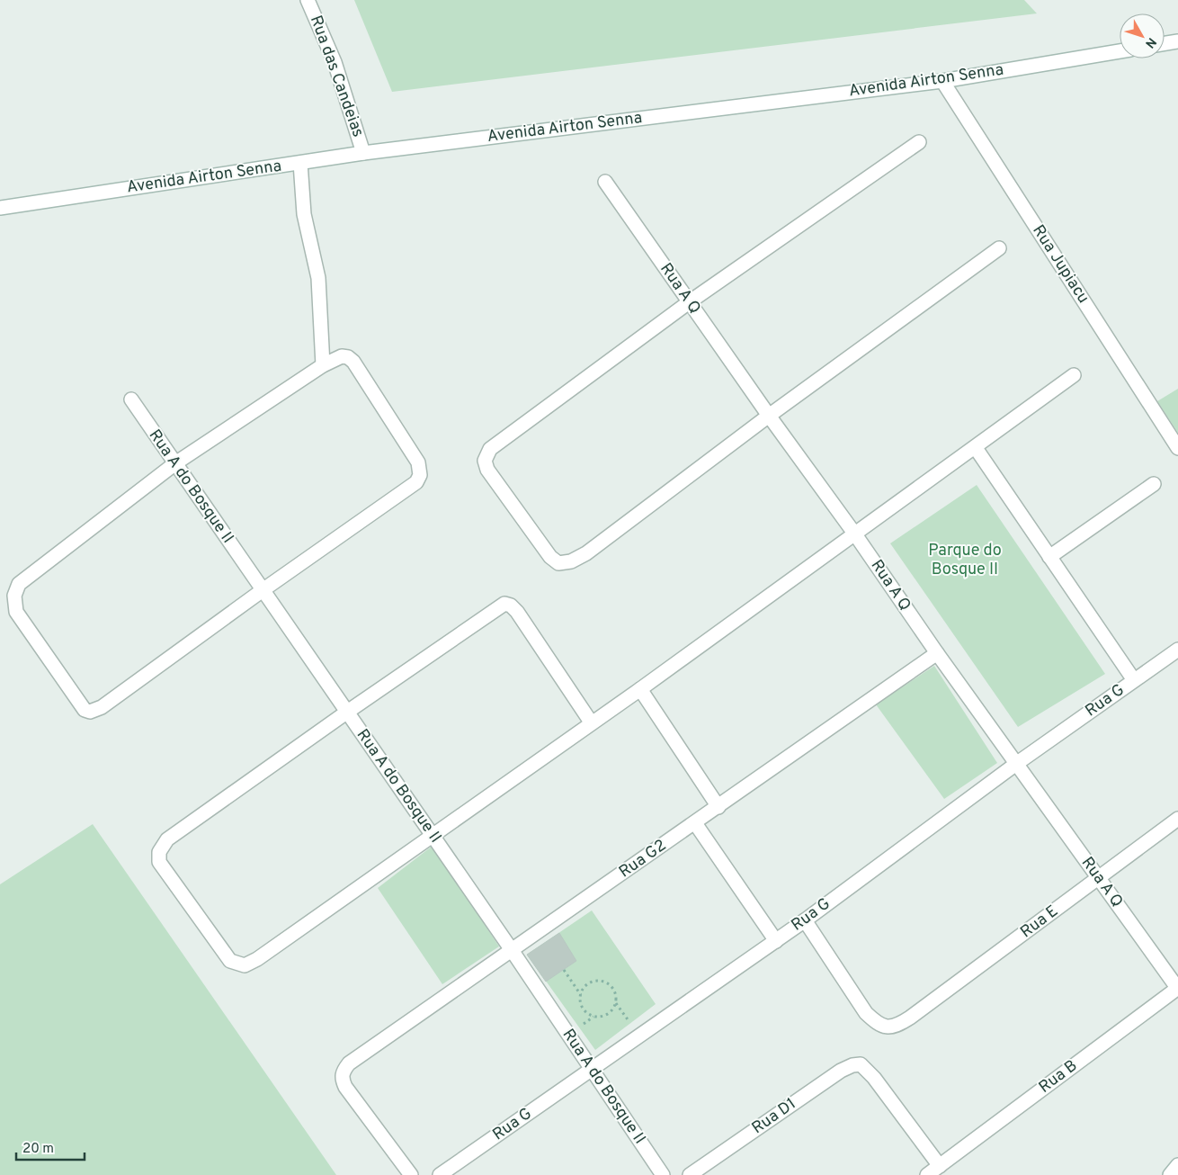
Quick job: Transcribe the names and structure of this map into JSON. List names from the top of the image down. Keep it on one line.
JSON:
{"streets":{"street":["Rua das Candeias","Avenida Airton Senna","Rua Jupiacu","Rua A Q","Rua A do Bosque II","Rua G","Rua G2","Rua E","Rua B","Rua D1"]},"crossings":[["Rua das Candeias","Avenida Airton Senna"],["Avenida Airton Senna","Rua Jupiacu"],["Rua A Q","Rua G"],["Rua A Q","Rua G2"],["Rua A Q","Rua E"],["Rua A Q","Rua B"],["Rua A do Bosque II","Rua G"],["Rua A do Bosque II","Rua G2"],["Rua G","Rua E"],["Rua B","Rua D1"]],"parks":["Parque do Bosque II"],"scale_bar":"20 m","north":"bottom right"}
